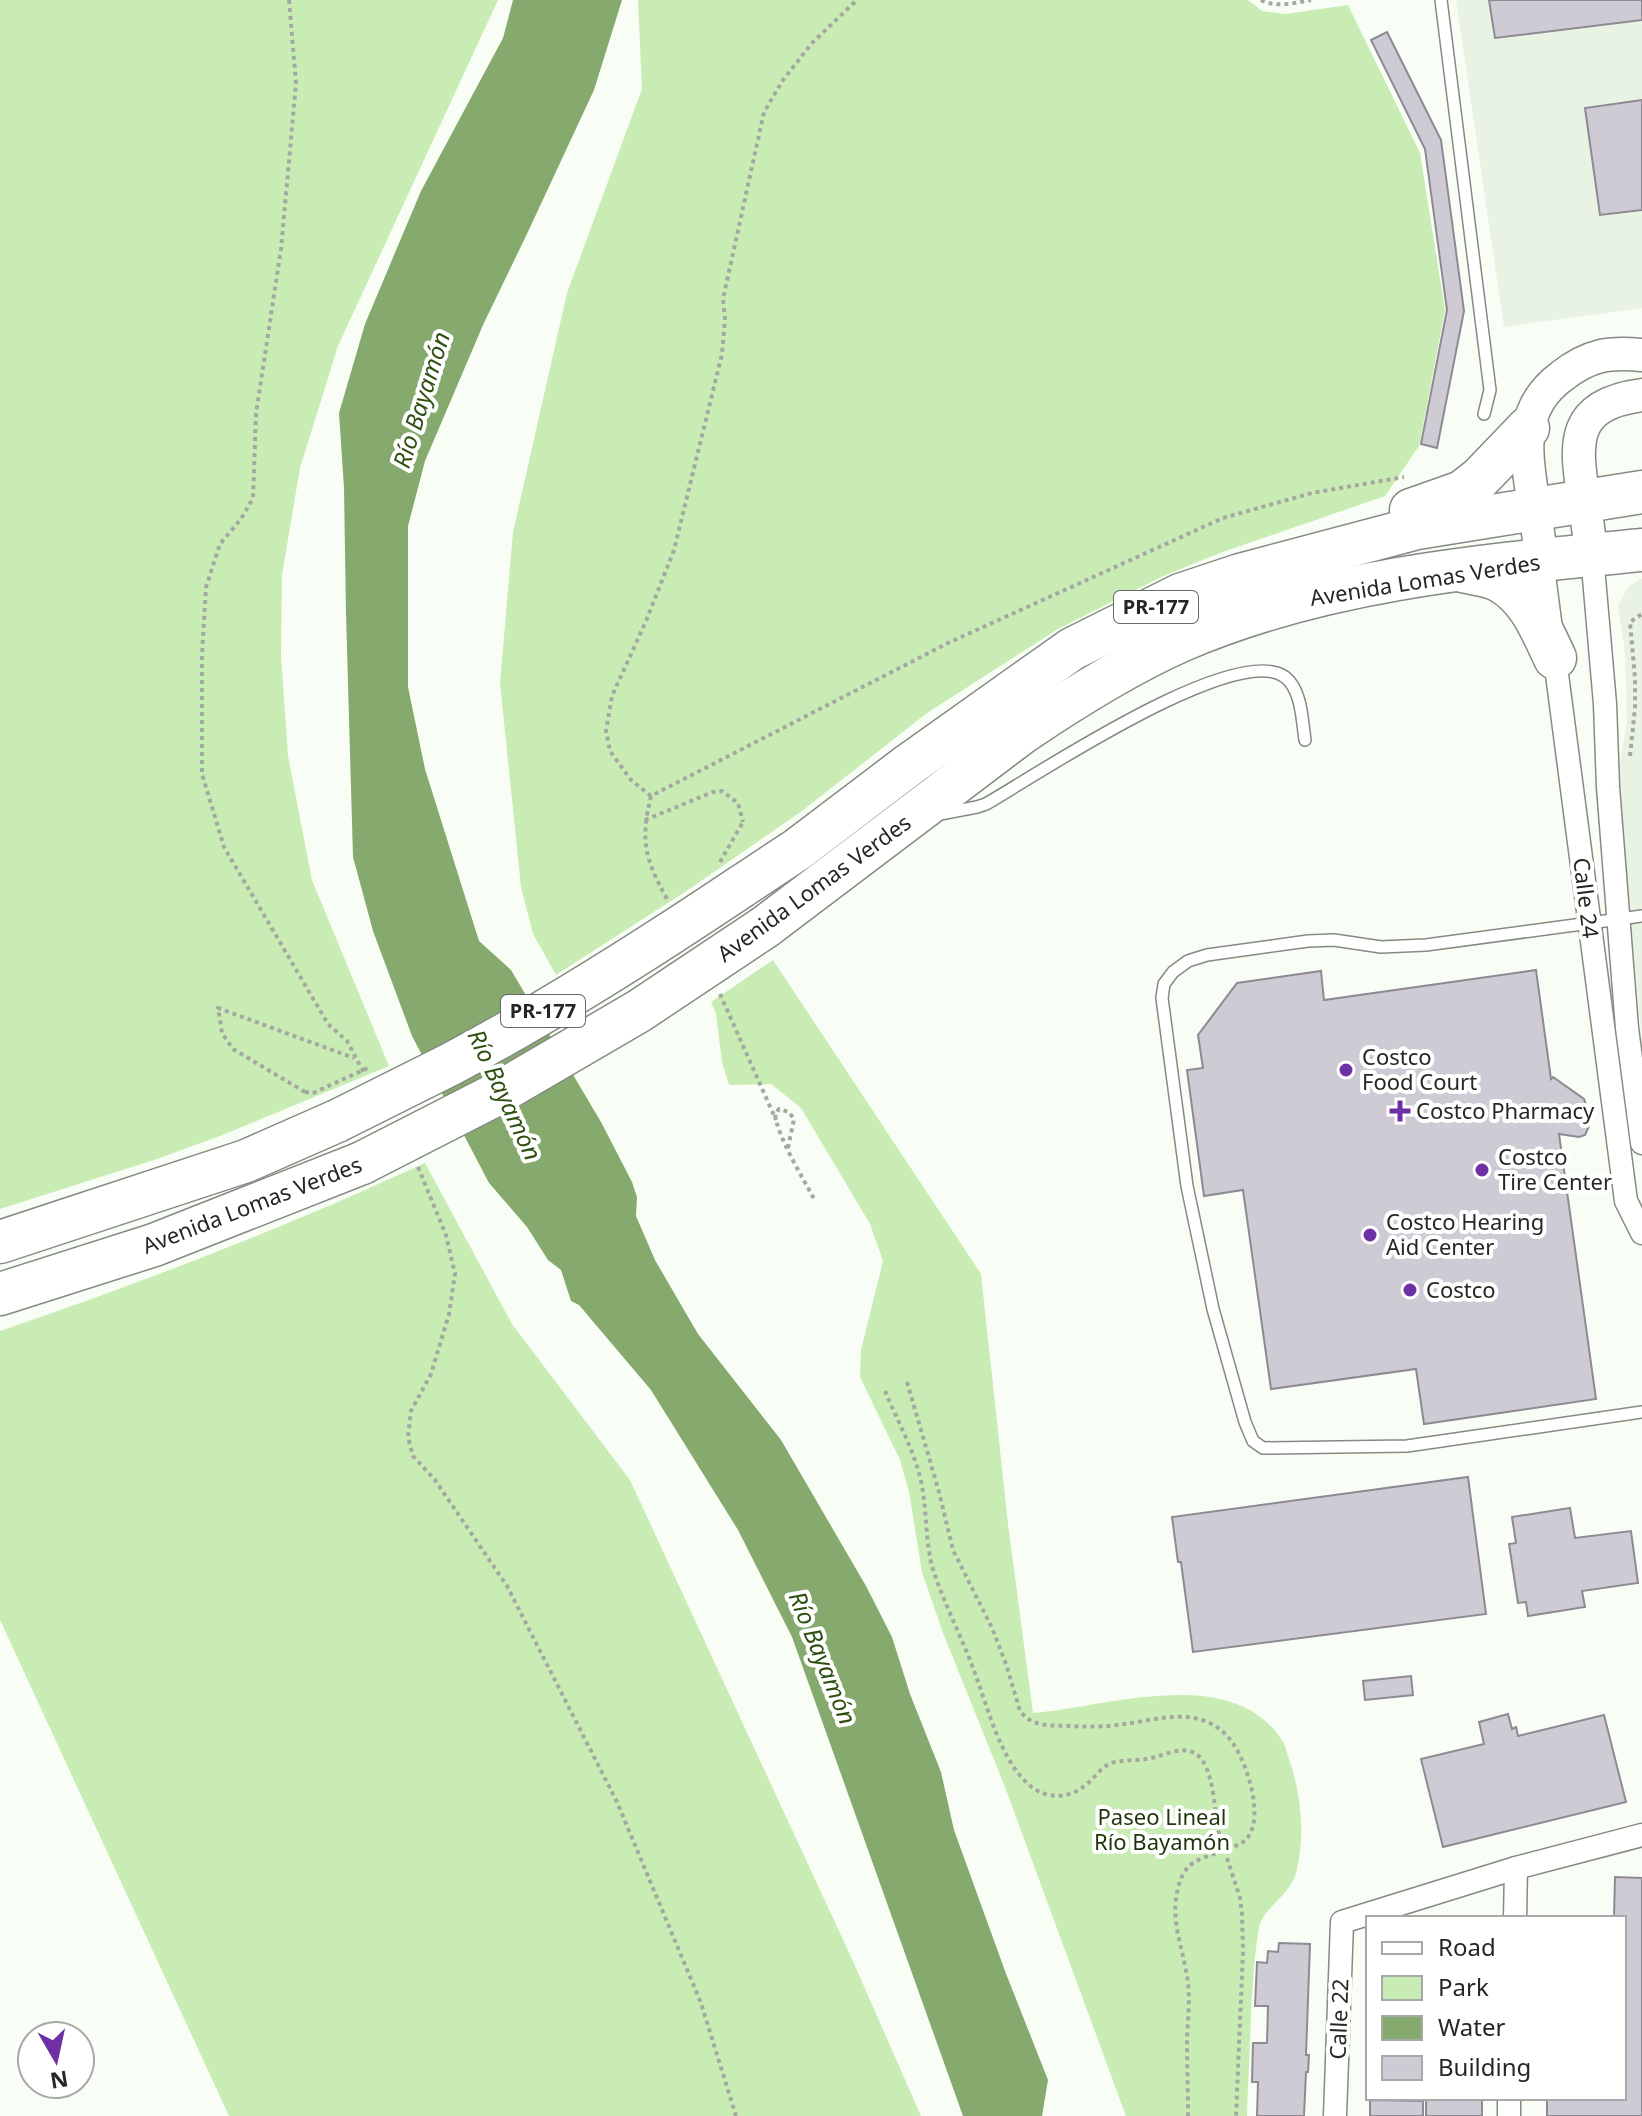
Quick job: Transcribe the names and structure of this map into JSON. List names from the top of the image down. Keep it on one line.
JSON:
{"streets":{"highway":["Avenida Lomas Verdes","PR-177"],"street":["Calle 24","Calle 22"]},"crossings":[["Avenida Lomas Verdes","Calle 24"]],"water":["Río Bayamón"],"parks":["Paseo Lineal Río Bayamón"],"places":{"other":["Costco Food Court","Costco Tire Center","Costco Hearing Aid Center","Costco"],"health":["Costco Pharmacy"]},"legend":["Road","Park","Water","Building"],"north":"bottom"}
